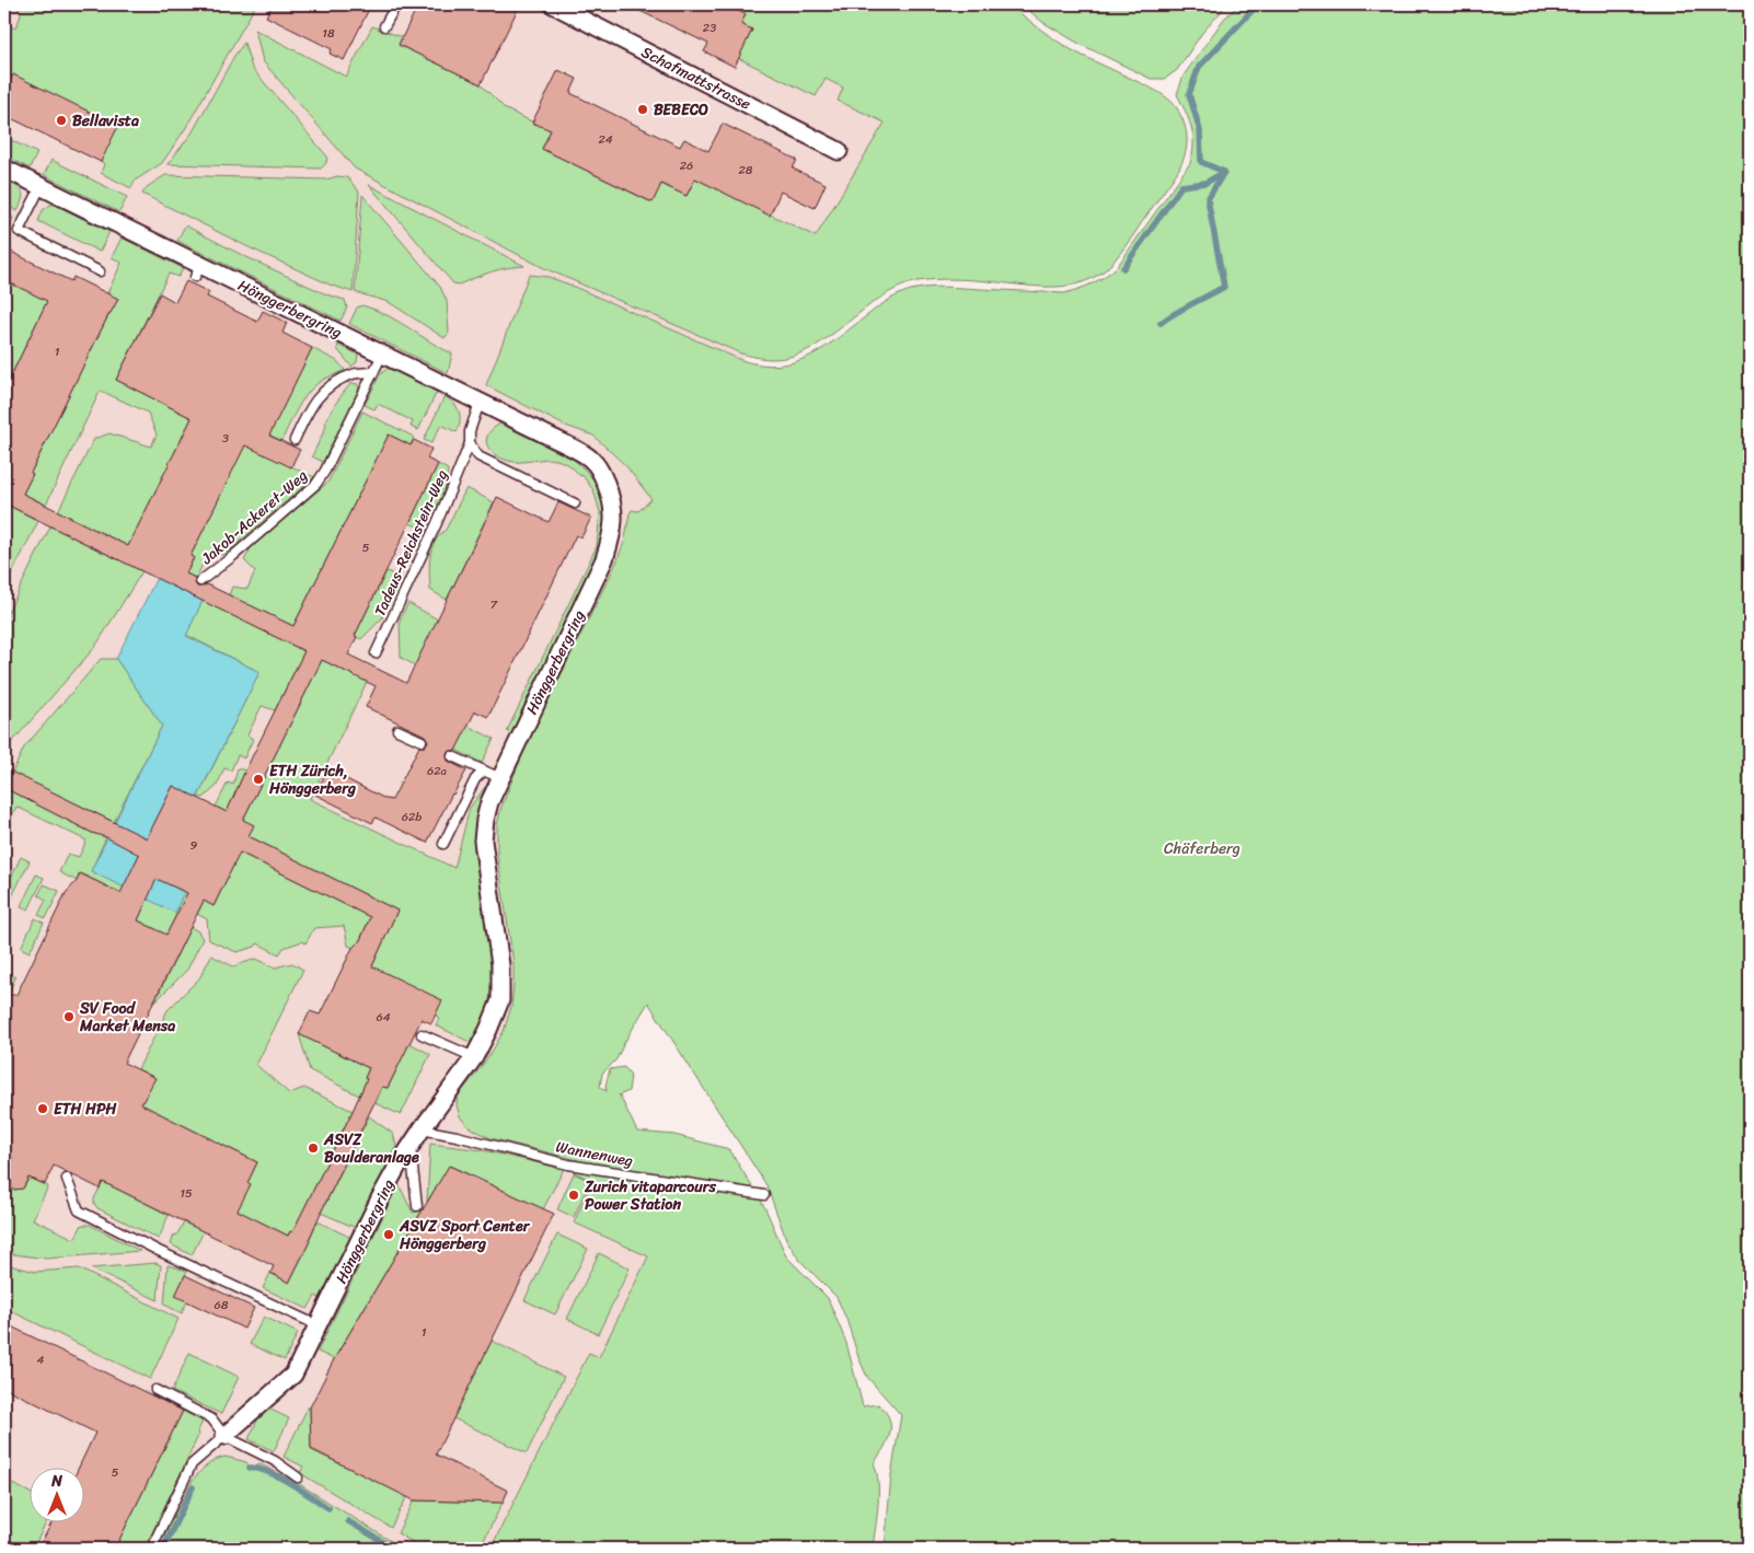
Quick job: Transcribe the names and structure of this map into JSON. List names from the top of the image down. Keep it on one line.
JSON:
{"streets":{"street":["Schafmattstrasse","Hönggerbergring"],"lane":["Jakob-Ackeret-Weg","Tadeus-Reichstein-Weg","Wannenweg"]},"crossings":[["Hönggerbergring","Jakob-Ackeret-Weg"],["Hönggerbergring","Tadeus-Reichstein-Weg"],["Hönggerbergring","Wannenweg"]],"parks":["Chäferberg"],"places":["BEBECO","Bellavista","ETH Zürich, Hönggerberg","SV Food Market Mensa","ETH HPH","ASVZ Boulderanlage","Zurich vitaparcours Power Station","ASVZ Sport Center Hönggerberg"],"house_numbers":["23","18","24","26","28","1","3","5","7","62a","62b","9","64","15","68","1","4","5"],"north":"top"}
